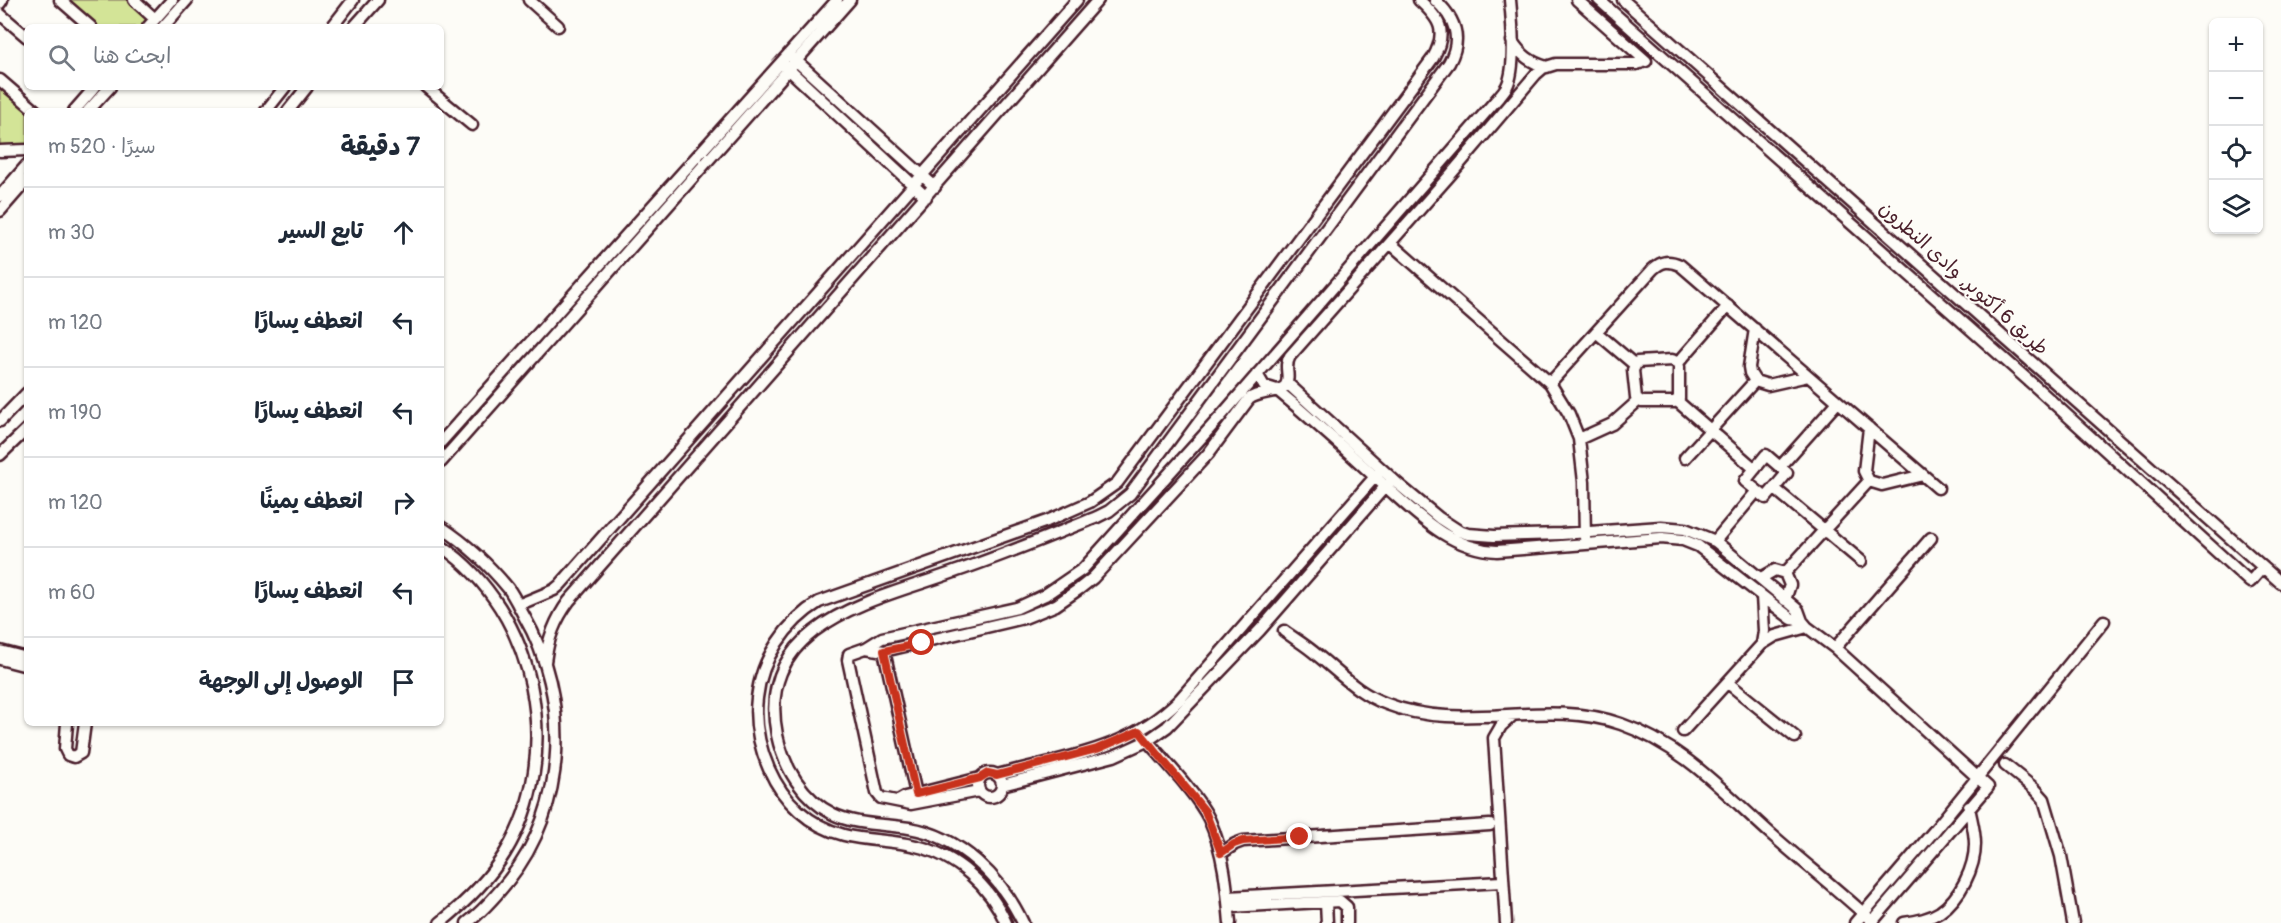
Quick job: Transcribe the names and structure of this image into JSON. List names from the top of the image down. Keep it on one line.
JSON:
{"streets":{"street":["طريق 6 أكتوبر, وادى النطرون"]},"page":{"map_buttons":["+","−"],"search":"ابحث هنا","heading":["7 دقيقة","سيرًا · 520 m"],"list":[["تابع السير","30 m"],["انعطف يسارًا","120 m"],["انعطف يسارًا","190 m"],["انعطف يمينًا","120 m"],["انعطف يسارًا","60 m"],"الوصول إلى الوجهة"]}}
